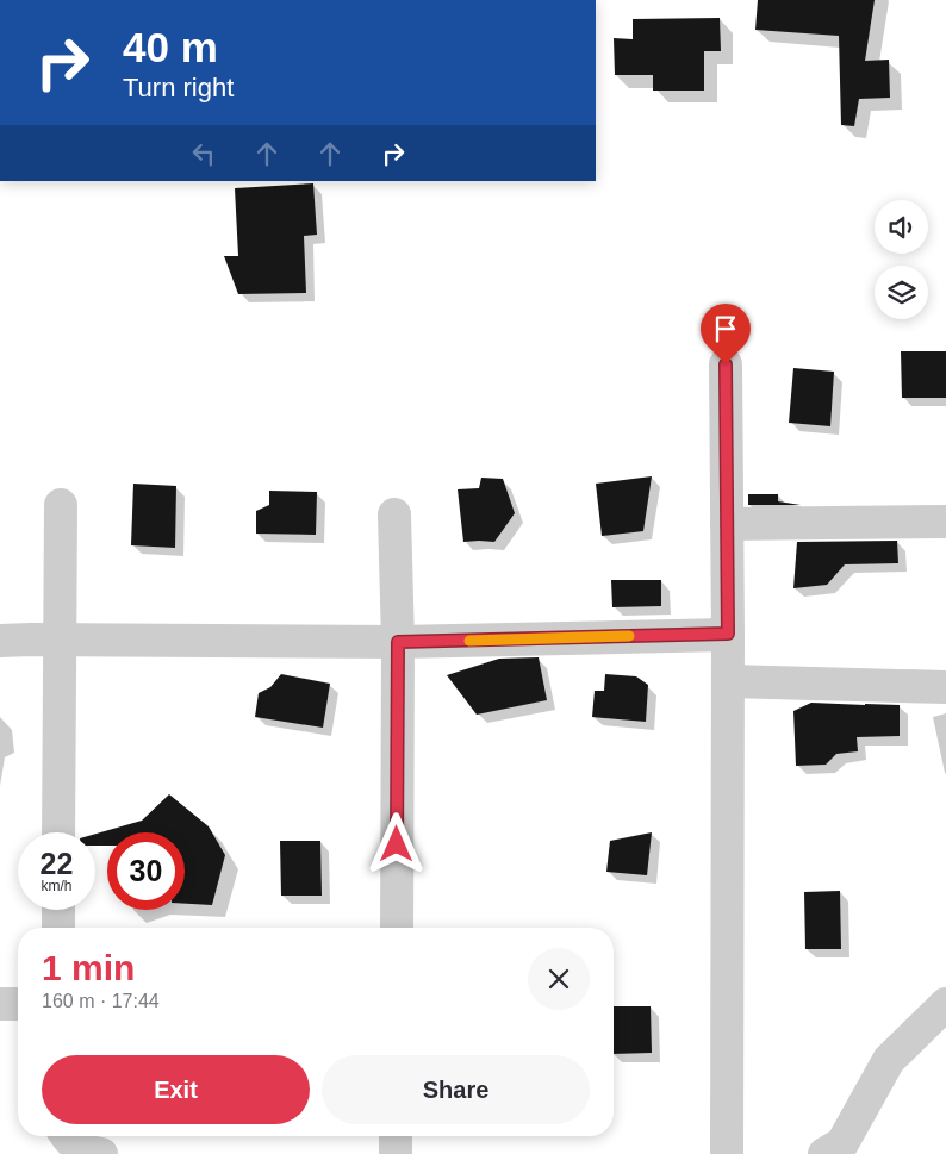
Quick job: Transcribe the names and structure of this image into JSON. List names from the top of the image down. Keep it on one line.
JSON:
{"page":{"turn":["40 m","Turn right"],"speed":"22 km/h","limit":"30","heading":["1 min","160 m · 17:44"],"buttons":["Exit","Share"]}}
